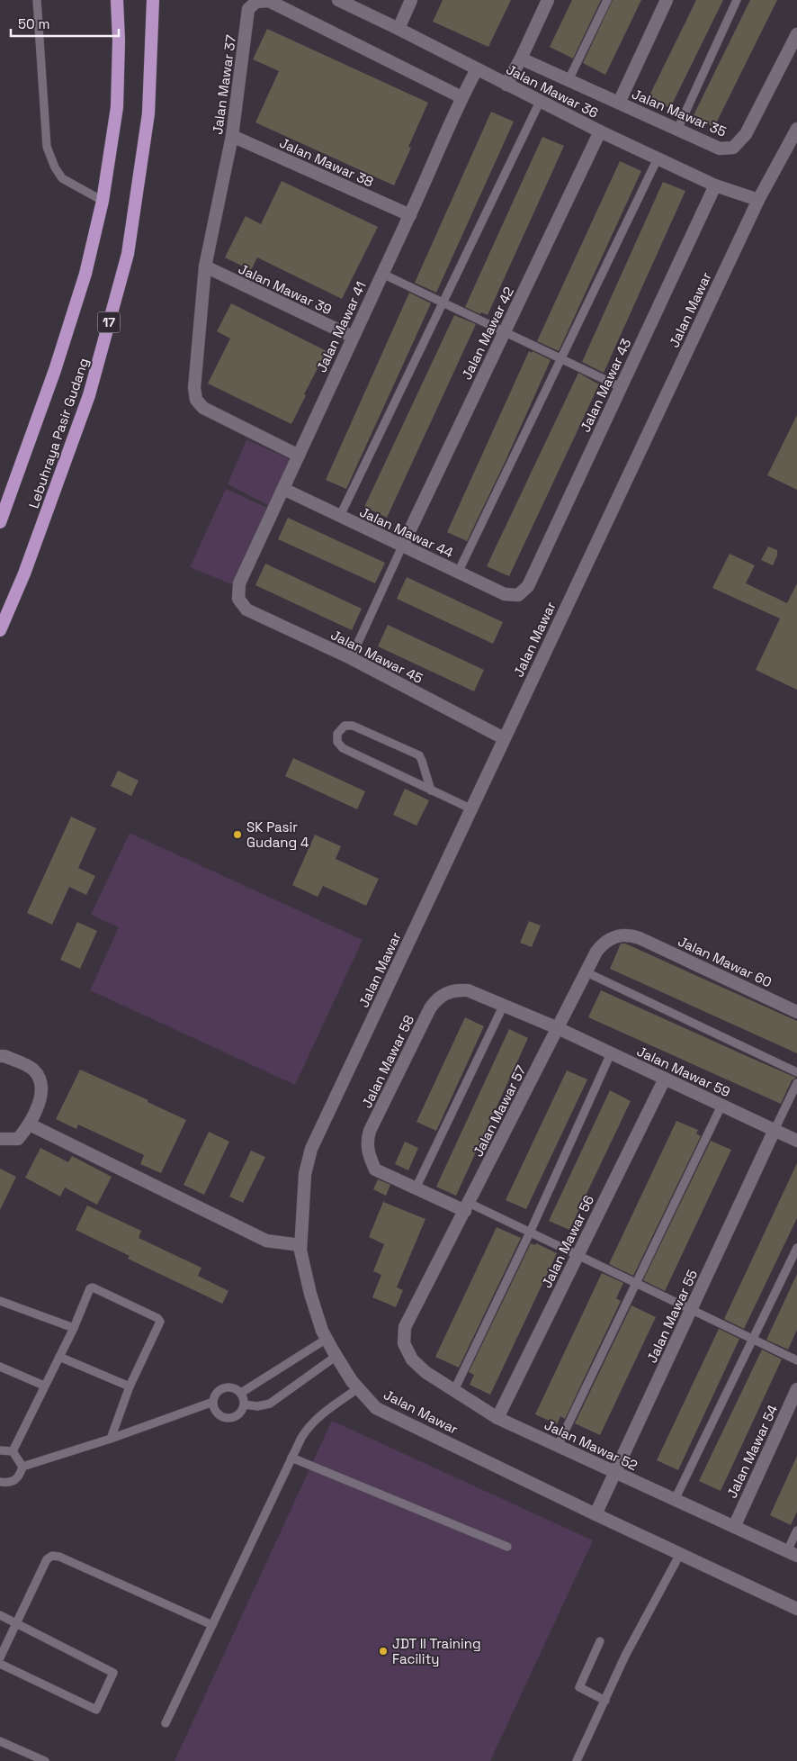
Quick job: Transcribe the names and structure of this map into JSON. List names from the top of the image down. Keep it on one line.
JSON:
{"streets":{"highway":["17","Lebuhraya Pasir Gudang"],"street":["Jalan Mawar 37","Jalan Mawar 36","Jalan Mawar 35","Jalan Mawar 38","Jalan Mawar 39","Jalan Mawar","Jalan Mawar 41","Jalan Mawar 42","Jalan Mawar 43","Jalan Mawar 44","Jalan Mawar 45","Jalan Mawar 60","Jalan Mawar 58","Jalan Mawar 59","Jalan Mawar 57","Jalan Mawar 56","Jalan Mawar 55","Jalan Mawar 52","Jalan Mawar 54"]},"crossings":[["Jalan Mawar 37","Jalan Mawar 38"],["Jalan Mawar 37","Jalan Mawar 39"],["Jalan Mawar 37","Jalan Mawar 41"],["Jalan Mawar 36","Jalan Mawar"],["Jalan Mawar 36","Jalan Mawar 41"],["Jalan Mawar 36","Jalan Mawar 42"],["Jalan Mawar 36","Jalan Mawar 43"],["Jalan Mawar 38","Jalan Mawar 41"],["Jalan Mawar 39","Jalan Mawar 41"],["Jalan Mawar","Jalan Mawar 45"],["Jalan Mawar","Jalan Mawar 55"],["Jalan Mawar 41","Jalan Mawar 44"],["Jalan Mawar 41","Jalan Mawar 45"],["Jalan Mawar 42","Jalan Mawar 44"],["Jalan Mawar 43","Jalan Mawar 44"],["Jalan Mawar 60","Jalan Mawar 57"],["Jalan Mawar 58","Jalan Mawar 59"],["Jalan Mawar 58","Jalan Mawar 57"],["Jalan Mawar 59","Jalan Mawar 57"],["Jalan Mawar 59","Jalan Mawar 56"],["Jalan Mawar 59","Jalan Mawar 55"],["Jalan Mawar 57","Jalan Mawar 52"],["Jalan Mawar 56","Jalan Mawar 52"],["Jalan Mawar 55","Jalan Mawar 52"],["Jalan Mawar 52","Jalan Mawar 54"]],"places":["SK Pasir Gudang 4","JDT II Training Facility"],"scale_bar":"50 m"}
